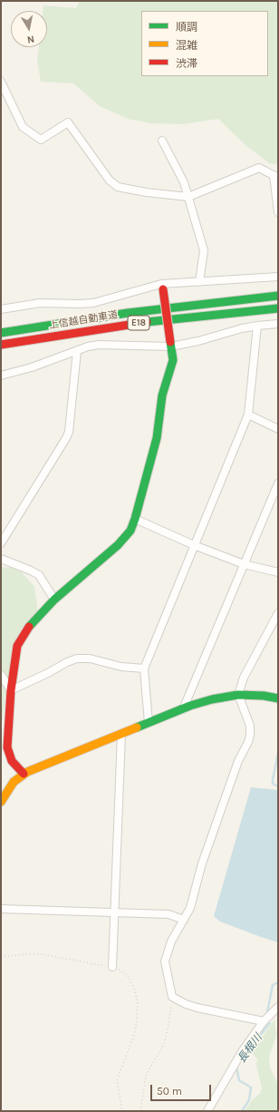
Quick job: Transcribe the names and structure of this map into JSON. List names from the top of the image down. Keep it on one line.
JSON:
{"streets":{"main road":["上信越自動車道","E18"]},"water":["長根川"],"legend":["順調","混雑","渋滞"],"scale_bar":"50 m","north":"bottom"}
